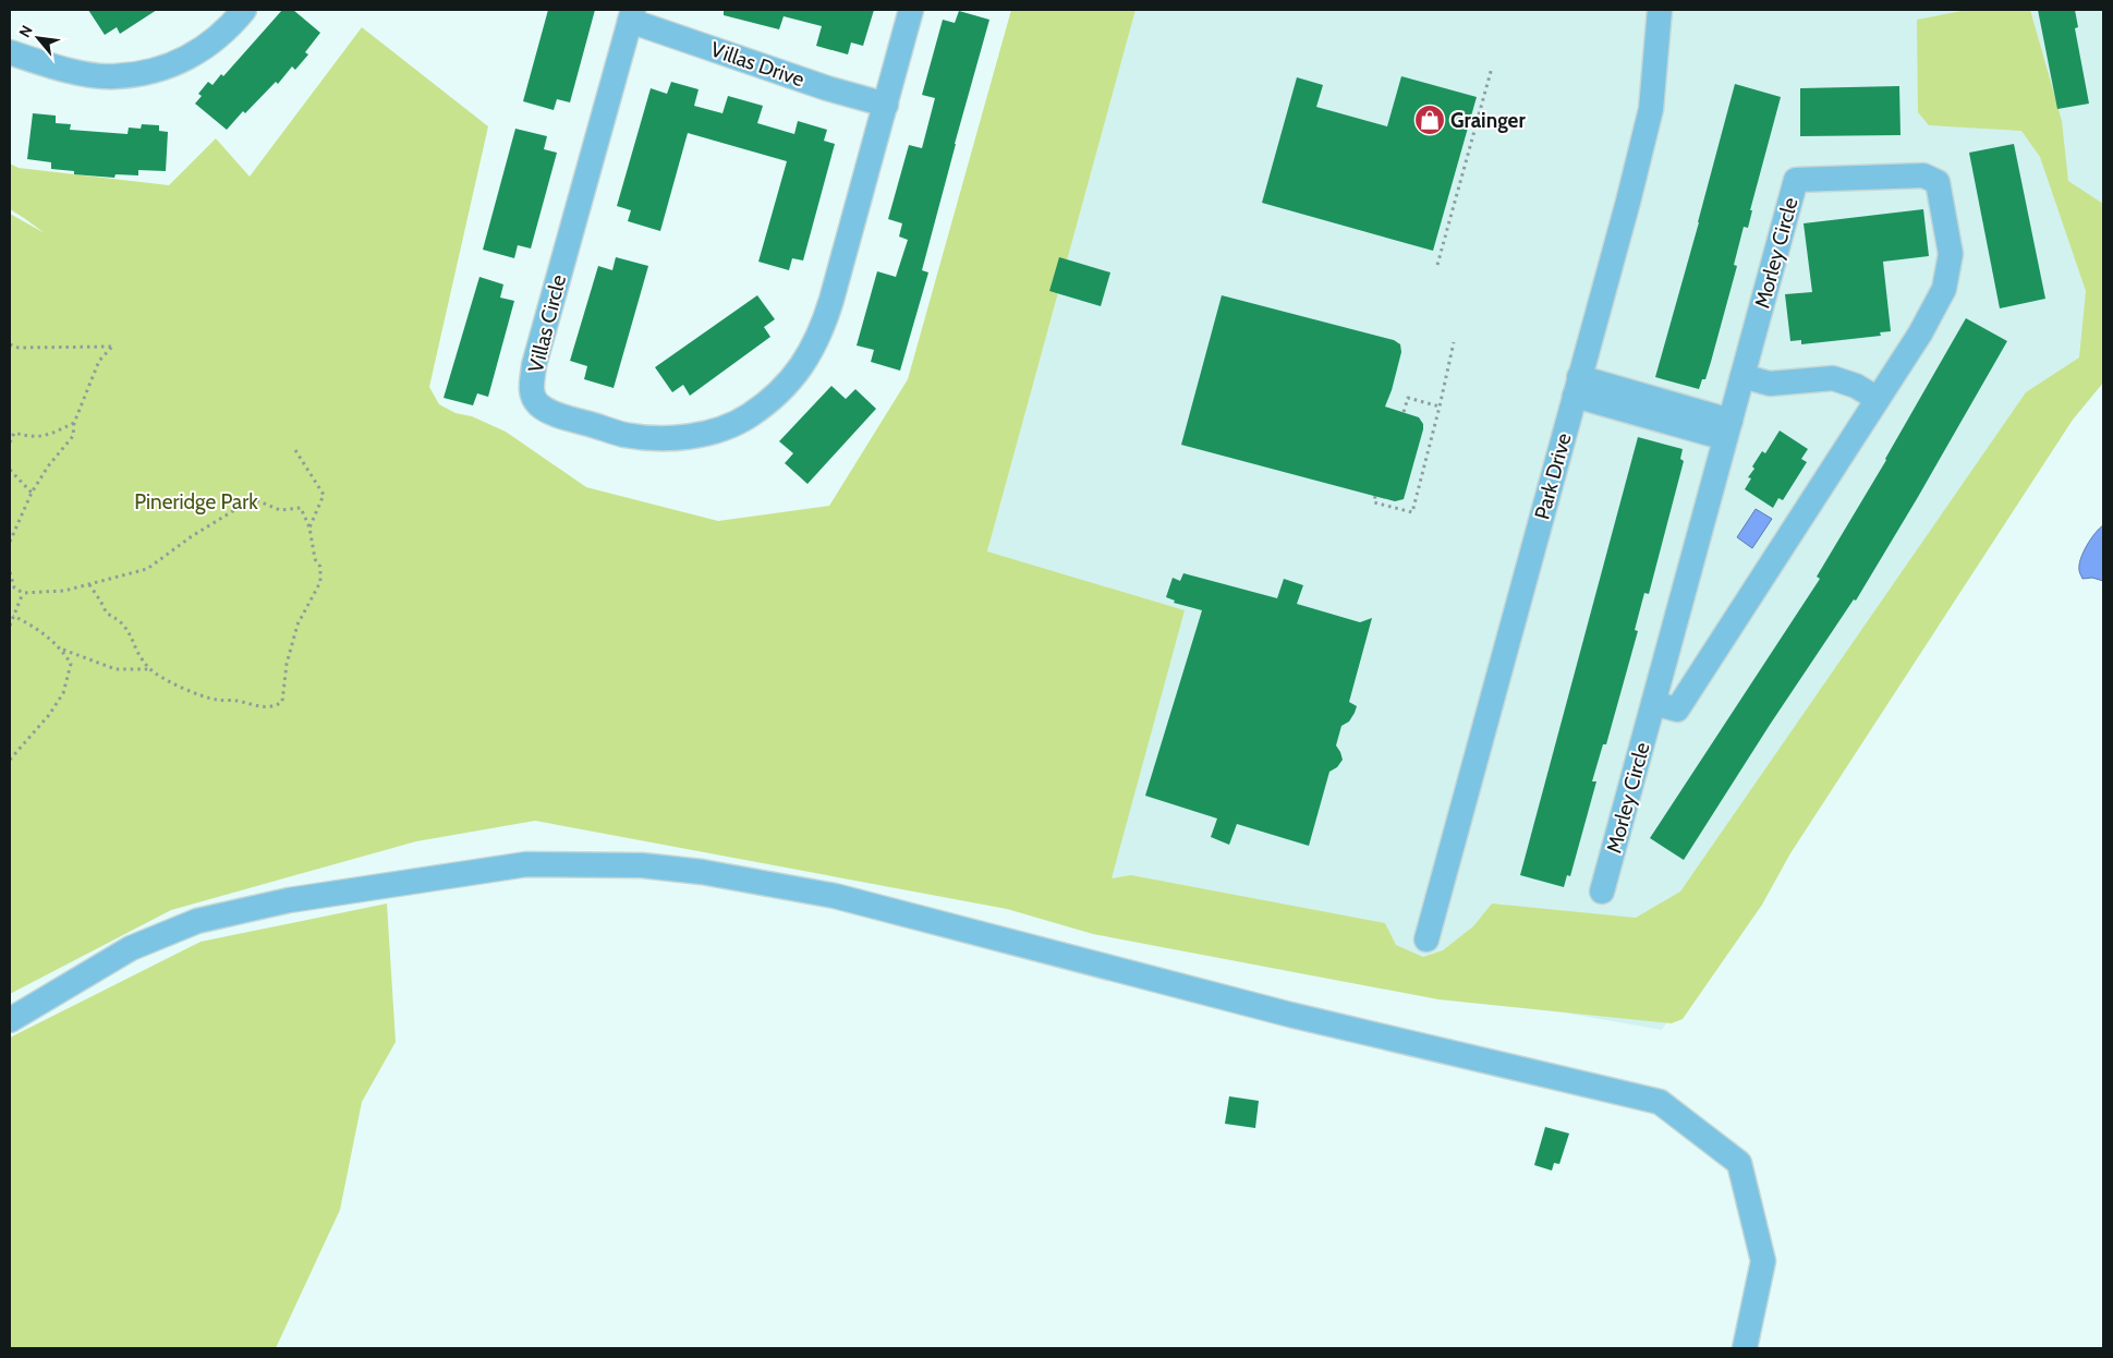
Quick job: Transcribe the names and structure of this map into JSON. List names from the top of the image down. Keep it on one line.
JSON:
{"streets":{"street":["Villas Drive","Morley Circle","Villas Circle","Park Drive"]},"crossings":[["Villas Drive","Villas Circle"]],"parks":["Pineridge Park"],"places":{"shop":["Grainger"]},"north":"top left"}
